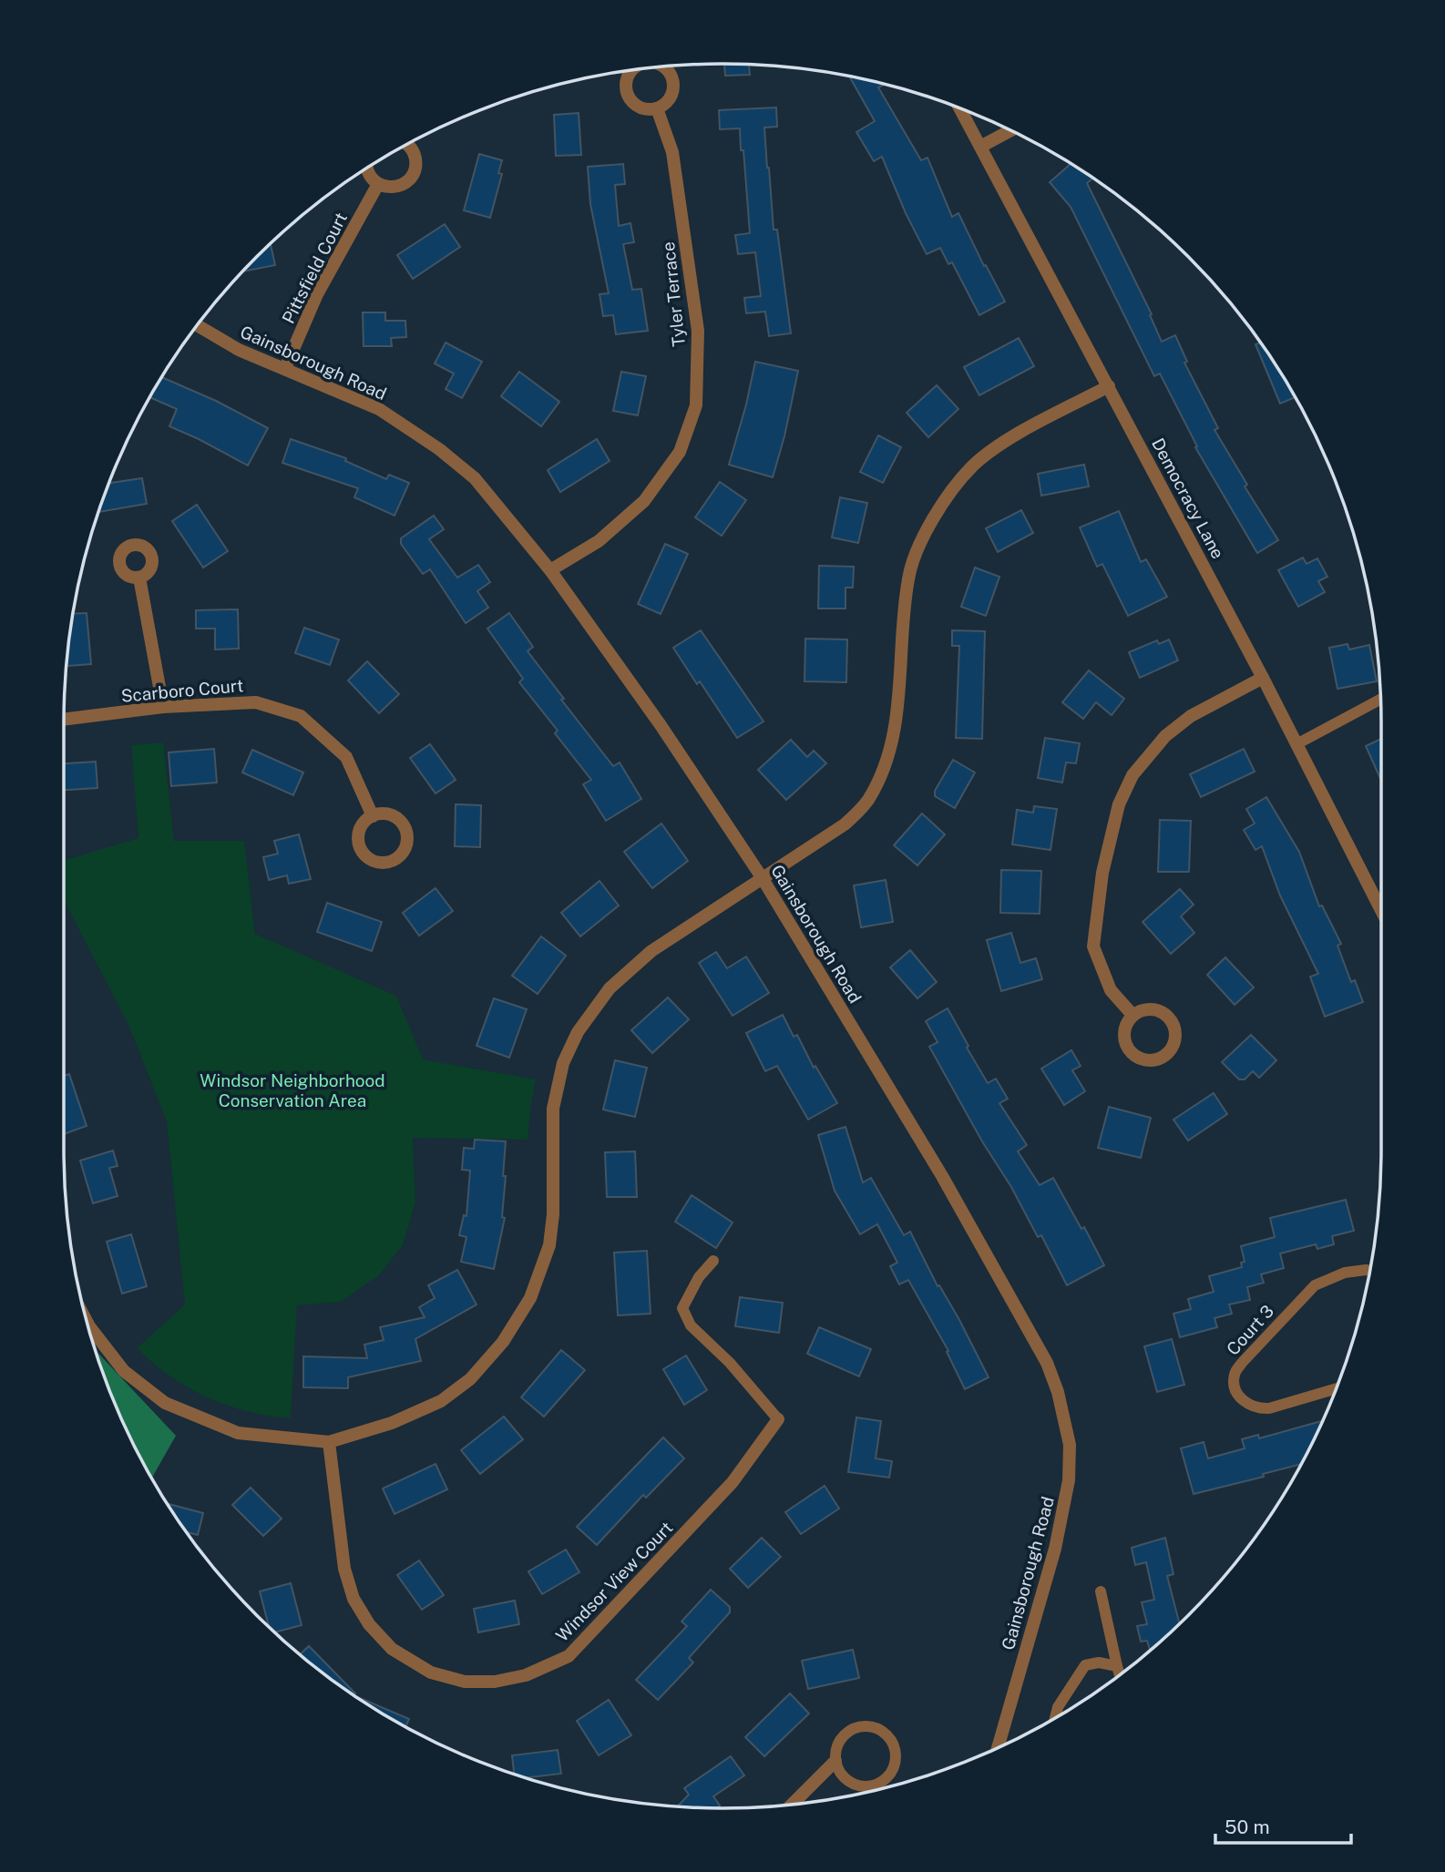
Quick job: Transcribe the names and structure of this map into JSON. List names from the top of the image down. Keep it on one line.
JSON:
{"streets":{"street":["Pittsfield Court","Tyler Terrace","Gainsborough Road","Democracy Lane","Scarboro Court","Windsor View Court"],"lane":["Court 3"]},"crossings":[["Pittsfield Court","Gainsborough Road"],["Tyler Terrace","Gainsborough Road"]],"parks":["Windsor Neighborhood Conservation Area"],"scale_bar":"50 m"}
